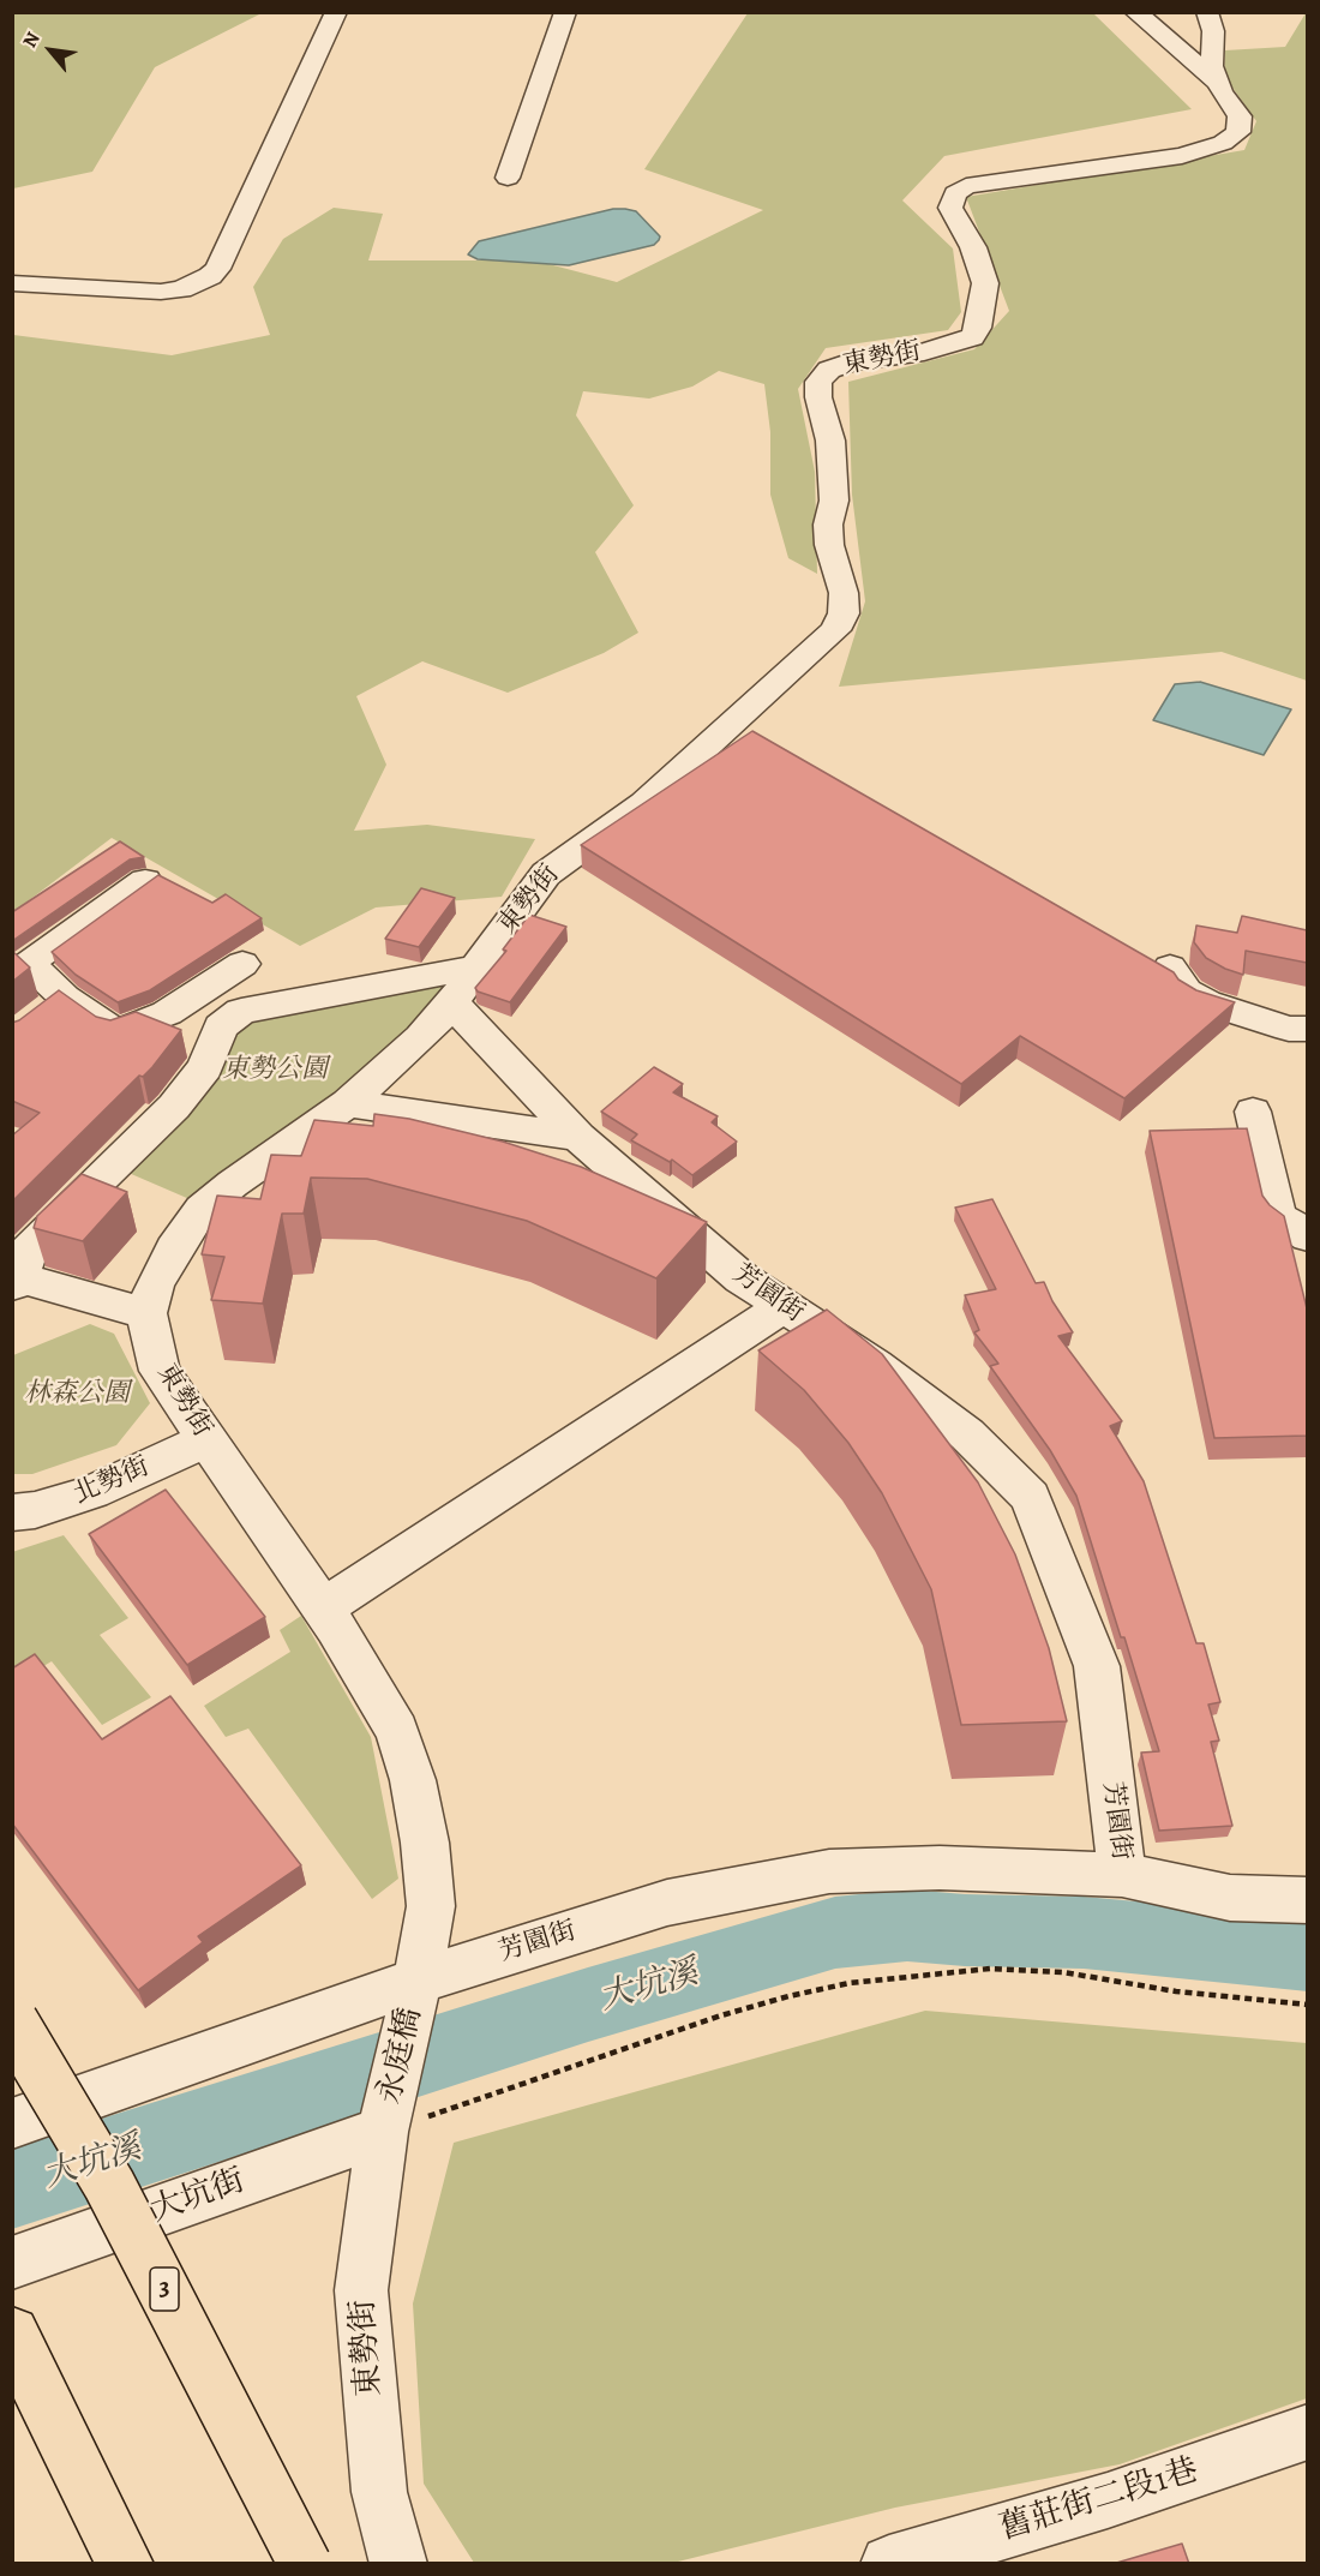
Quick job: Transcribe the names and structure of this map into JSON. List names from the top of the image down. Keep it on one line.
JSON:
{"streets":{"highway":["3"],"street":["東勢街","芳園街","北勢街","永庭橋","大坑街","舊莊街二段1巷"]},"crossings":[["東勢街","芳園街"],["東勢街","北勢街"],["東勢街","永庭橋"],["東勢街","大坑街"],["芳園街","永庭橋"],["永庭橋","大坑街"]],"water":["大坑溪"],"parks":["東勢公園","林森公園"],"north":"top left"}
